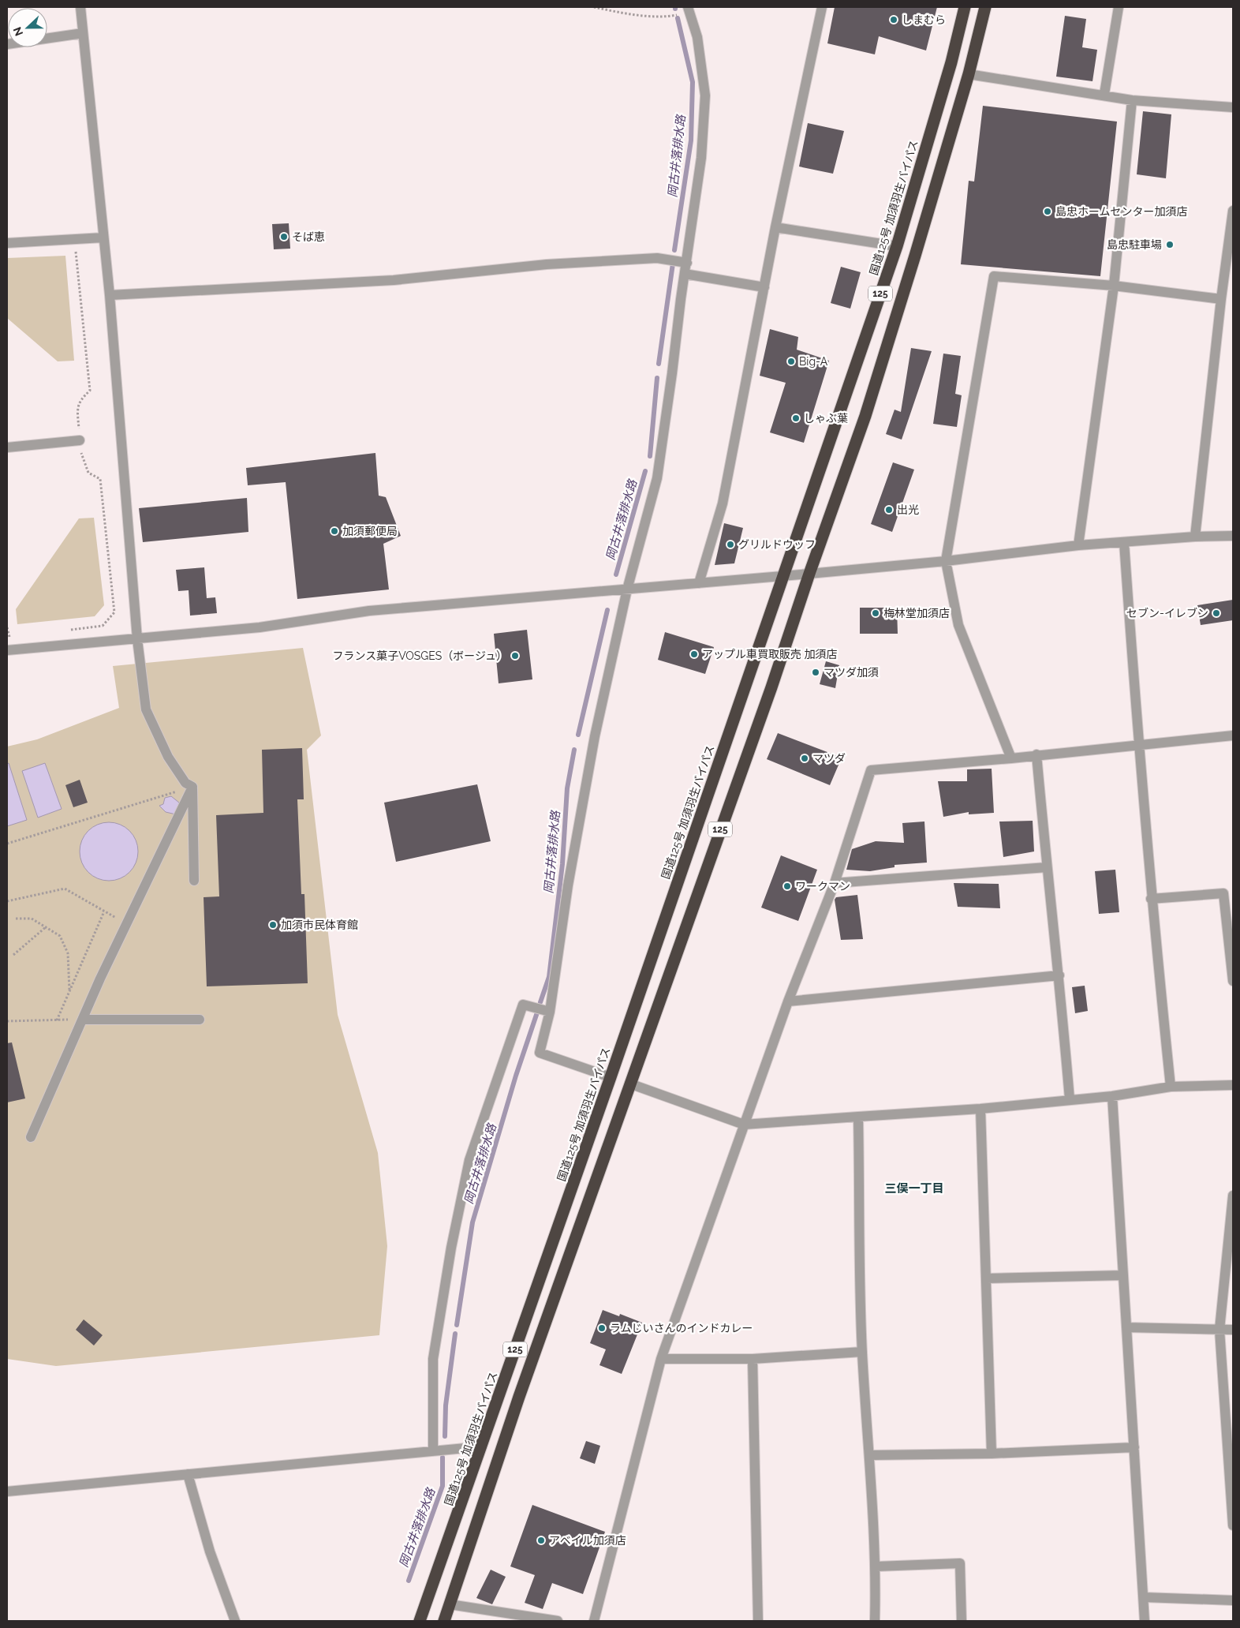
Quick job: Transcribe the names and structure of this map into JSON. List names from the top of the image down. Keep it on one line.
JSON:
{"streets":{"highway":["国道125号 加須羽生バイパス","125"]},"districts":["三俣一丁目"],"water":["岡古井落排水路"],"places":["しまむら","島忠ホームセンター加須店","そば恵","島忠駐車場","Big-A","しゃぶ葉","出光","加須郵便局","グリルドウッフ","梅林堂加須店","セブン-イレブン","アップル車買取販売 加須店","フランス菓子VOSGES（ボージュ）","マツダ加須","マツダ","ワークマン","加須市民体育館","ラムじいさんのインドカレー","アベイル加須店"],"north":"left"}
